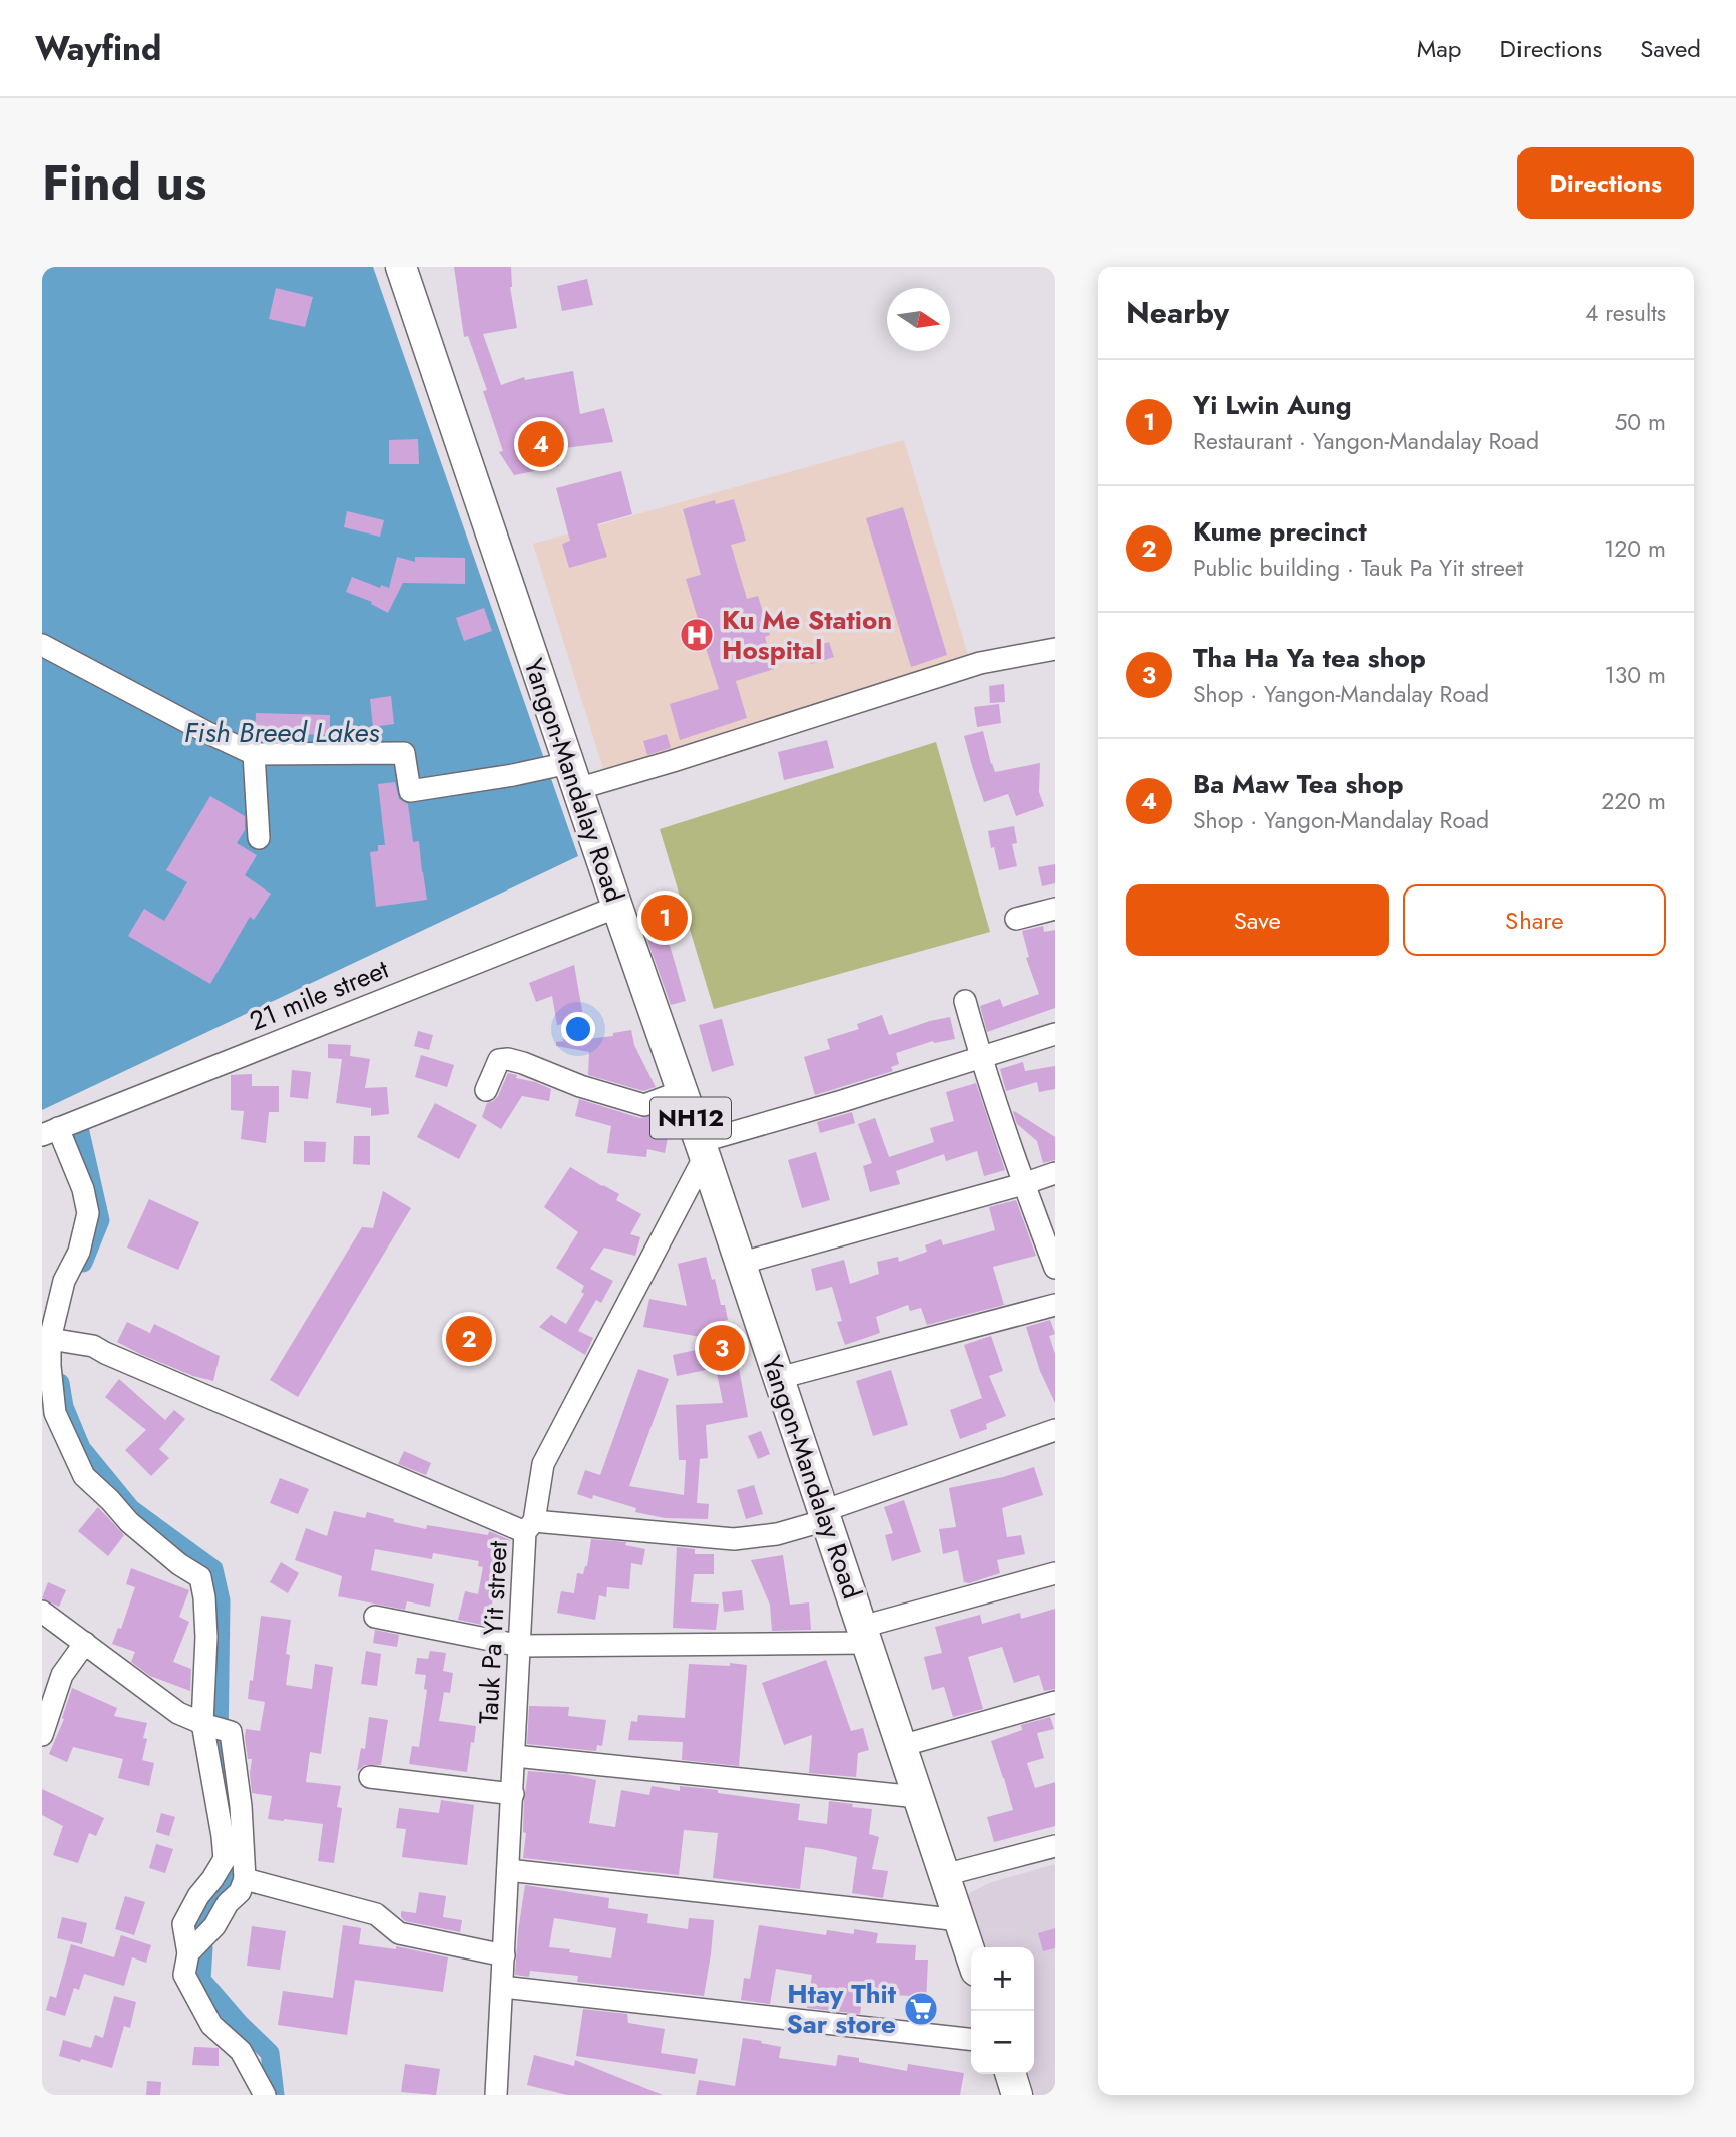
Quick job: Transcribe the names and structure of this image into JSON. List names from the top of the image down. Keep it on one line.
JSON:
{"streets":{"highway":["Yangon-Mandalay Road","NH12"],"street":["21 mile street","Tauk Pa Yit street"]},"crossings":[["Yangon-Mandalay Road","21 mile street"],["Yangon-Mandalay Road","Tauk Pa Yit street"]],"water":["Fish Breed Lakes"],"places":{"hospital":["Ku Me Station Hospital"],"supermarket":["Htay Thit Sar store"]},"north":"right","page":{"header":"Wayfind","nav":["Map","Directions","Saved"],"title":"Find us","buttons":["Directions",["Save","Share"]],"heading":["Nearby","4 results"],"list":[{"mark":"1","name":"Yi Lwin Aung","note":"Restaurant · Yangon-Mandalay Road","value":"50 m"},{"mark":"2","name":"Kume precinct","note":"Public building · Tauk Pa Yit street","value":"120 m"},{"mark":"3","name":"Tha Ha Ya tea shop","note":"Shop · Yangon-Mandalay Road","value":"130 m"},{"mark":"4","name":"Ba Maw Tea shop","note":"Shop · Yangon-Mandalay Road","value":"220 m"}],"pins":["4","1","2","3"],"map_buttons":["+","−"]}}
